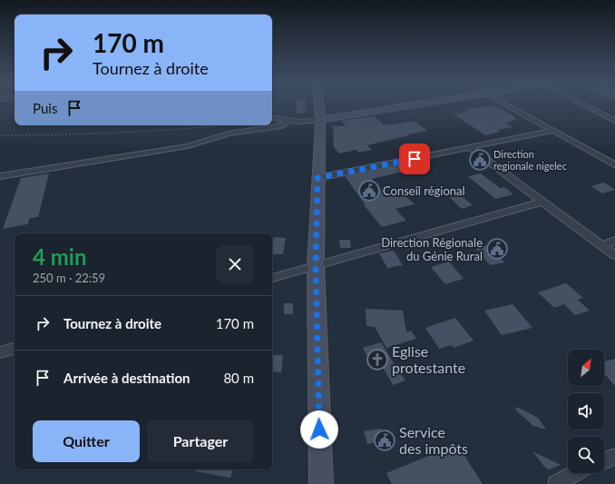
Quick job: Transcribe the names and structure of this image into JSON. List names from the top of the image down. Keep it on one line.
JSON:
{"places":{"public building":["Direction regionale nigelec","Conseil régional","Direction Régionale du Génie Rural","Service des impôts"],"church":["Eglise protestante"]},"north":"top right","page":{"turn":["170 m","Tournez à droite"],"then":"Puis","heading":["4 min","250 m · 22:59"],"list":[{"name":"Tournez à droite","value":"170 m"},{"name":"Arrivée à destination","value":"80 m"}],"buttons":["Quitter","Partager"]}}
